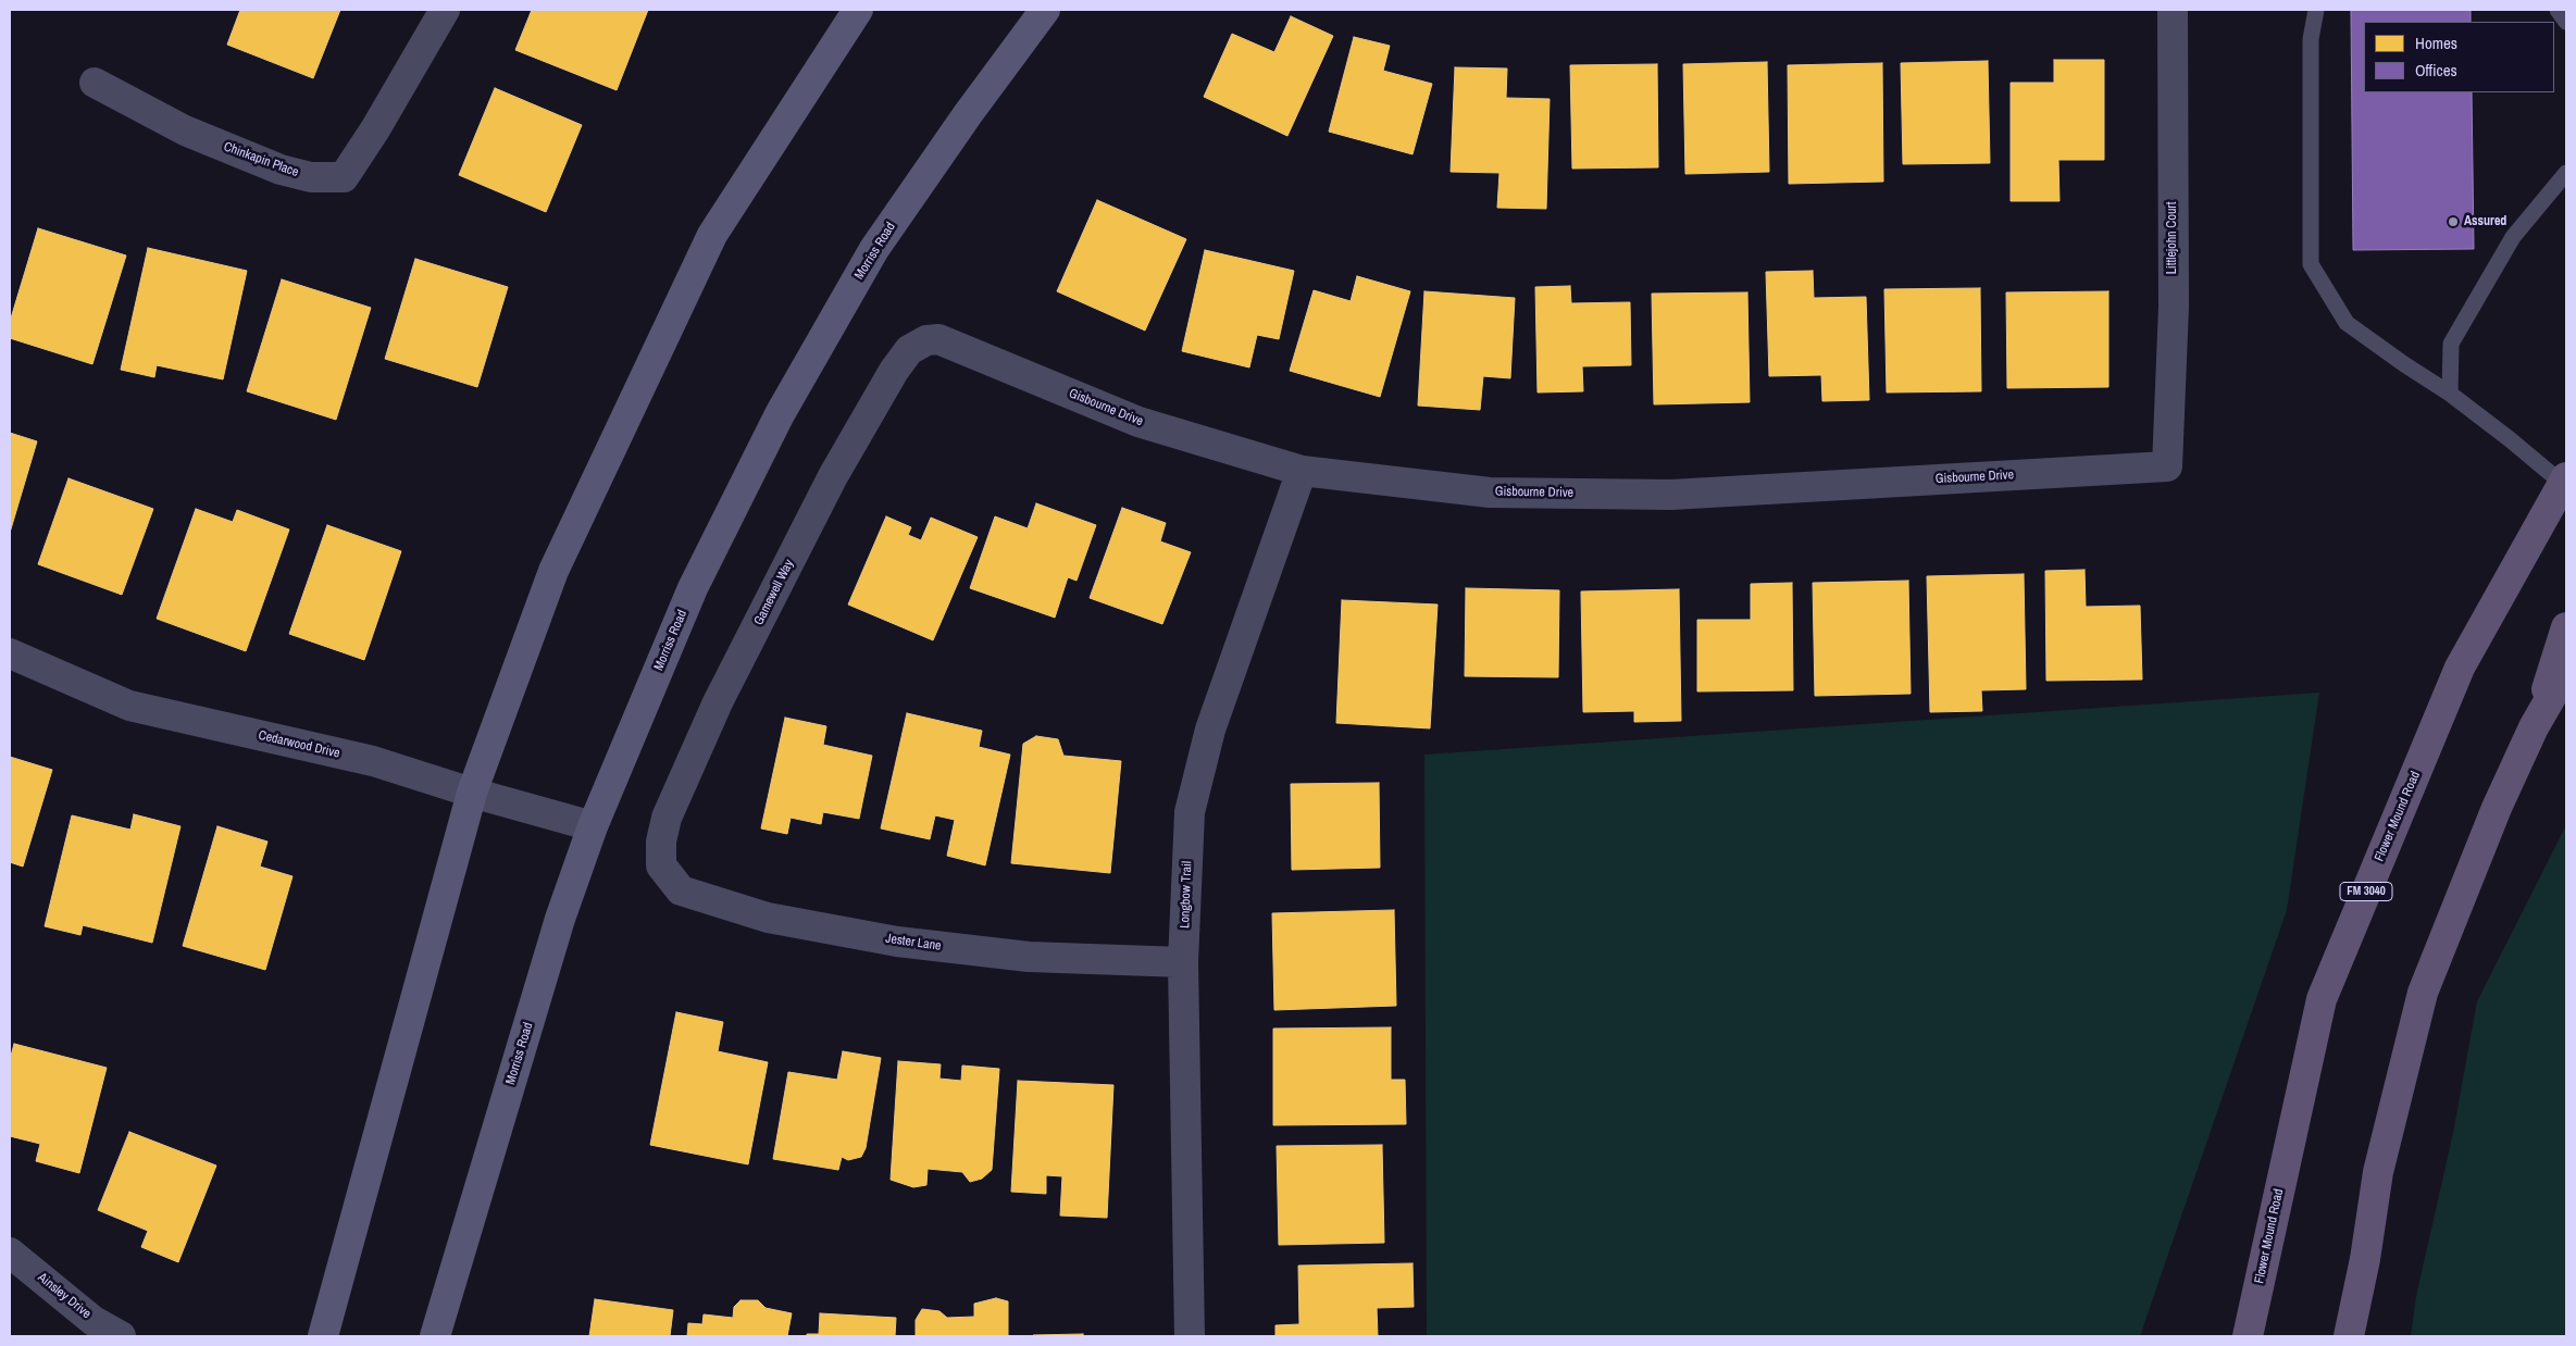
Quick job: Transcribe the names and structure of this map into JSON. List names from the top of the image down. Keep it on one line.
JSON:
{"streets":{"main road":["Morriss Road","Flower Mound Road","FM 3040"],"street":["Chinkapin Place","Littlejohn Court","Gisbourne Drive","Gamewell Way","Cedarwood Drive","Longbow Trail","Jester Lane","Ainsley Drive"]},"crossings":[["Littlejohn Court","Gisbourne Drive"],["Morriss Road","Cedarwood Drive"],["Gisbourne Drive","Gamewell Way"],["Gisbourne Drive","Longbow Trail"],["Gamewell Way","Jester Lane"],["Longbow Trail","Jester Lane"]],"places":["Assured"],"legend":["Homes","Offices"]}
